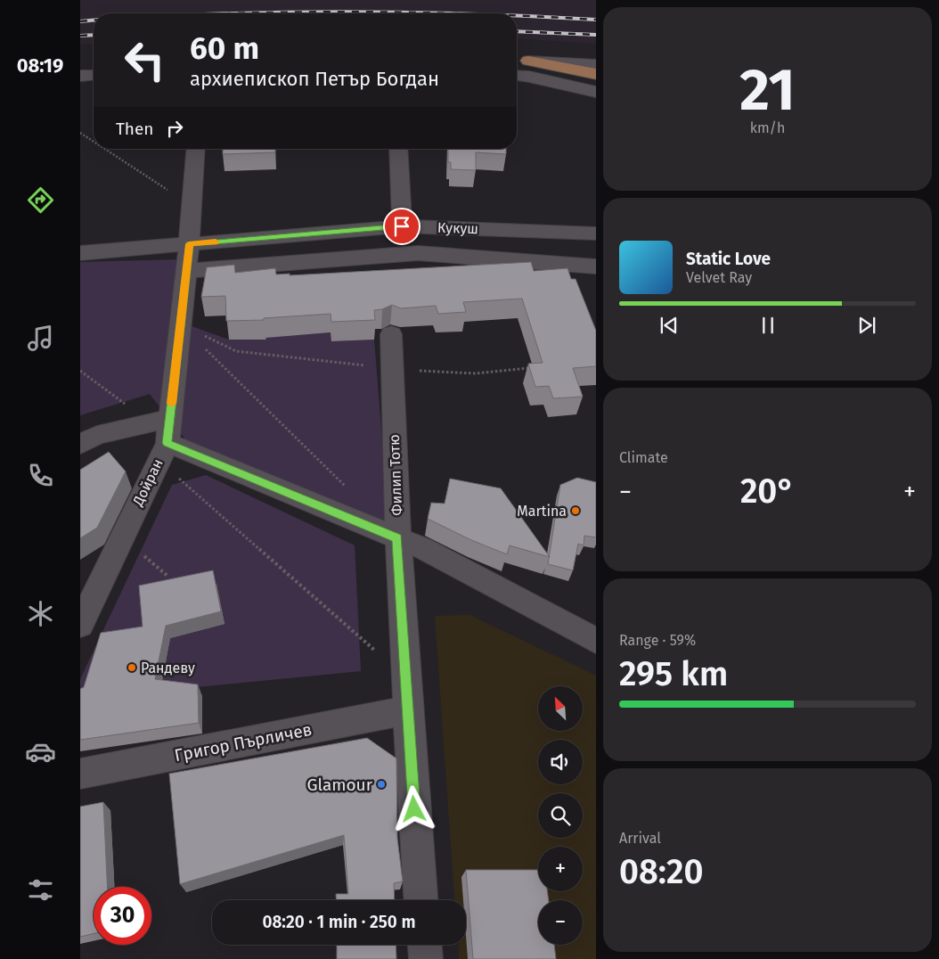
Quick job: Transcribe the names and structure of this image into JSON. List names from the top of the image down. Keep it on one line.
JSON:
{"streets":{"street":["Кукуш","Филип Тотю","Дойран","Григор Пърличев"]},"crossings":[["Кукуш","Дойран"],["Филип Тотю","Григор Пърличев"]],"places":["Martina","Рандеву","Glamour"],"north":"top left","page":{"tabs":"08:19","tile":[["21","km/h"],"Climate",["Range · 59%","295 km"],["Arrival","08:20"]],"turn":["60 m","архиепископ Петър Богдан"],"then":"Then","song":["Static Love","Velvet Ray"],"heat":["−","20°","+"],"map_buttons":["+","−"],"limit":"30","trip":"08:20 · 1 min · 250 m"}}
